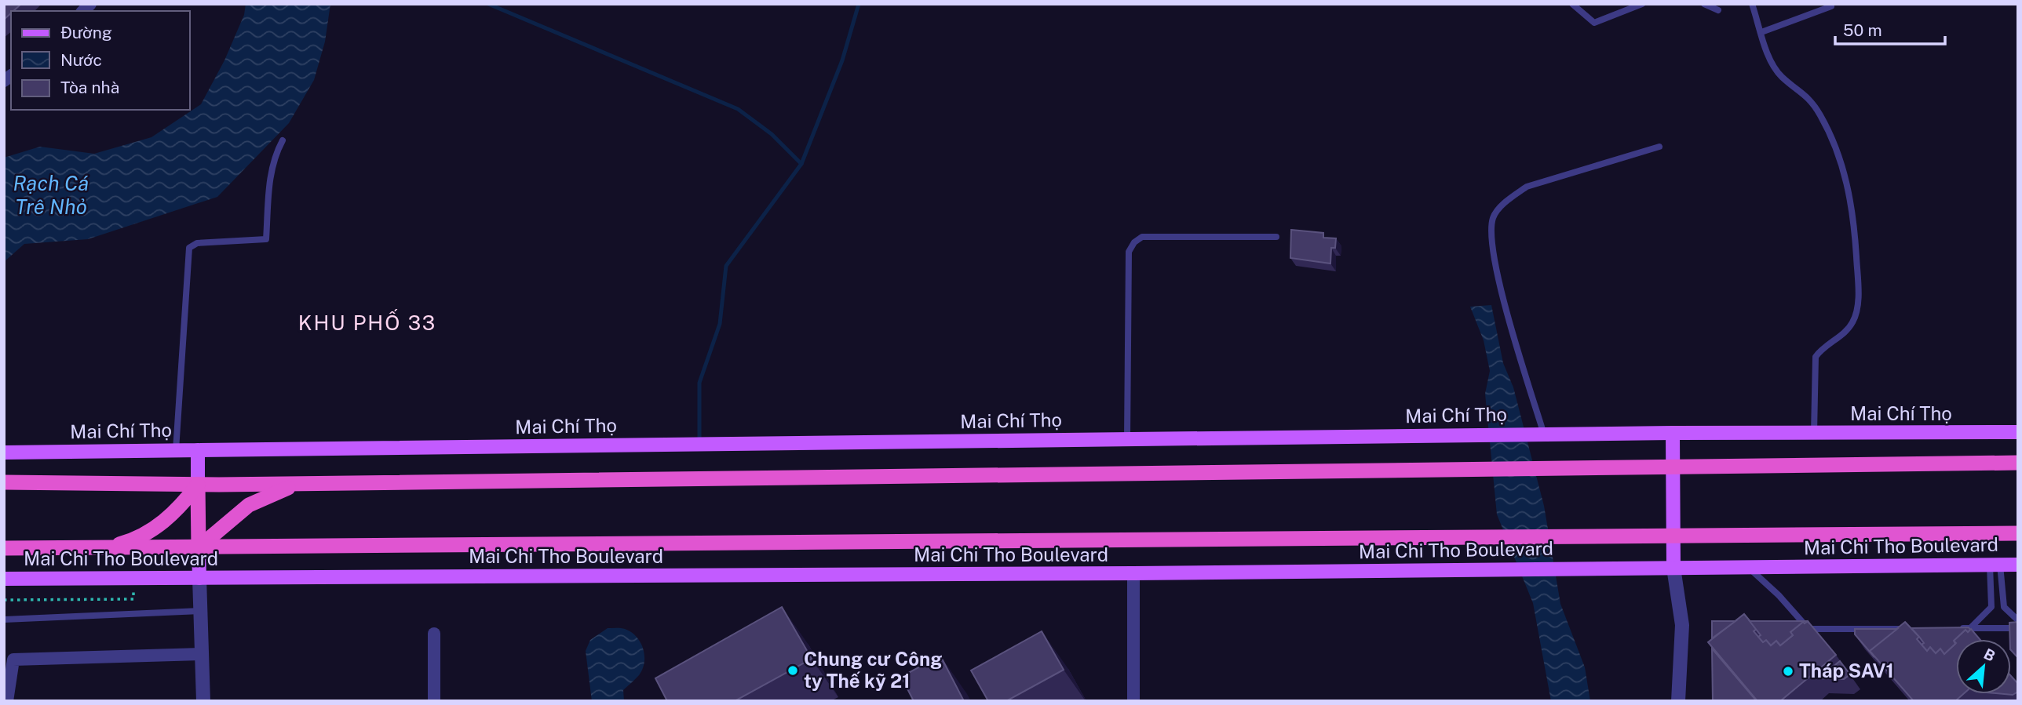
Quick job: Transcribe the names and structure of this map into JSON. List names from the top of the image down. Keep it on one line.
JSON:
{"streets":{"highway":["Mai Chi Tho Boulevard"],"main road":["Mai Chí Thọ"]},"districts":["KHU PHỐ 33"],"water":["Rạch Cá Trê Nhỏ"],"places":["Chung cư Công ty Thế kỹ 21","Tháp SAV1"],"legend":["Đường","Nước","Tòa nhà"],"scale_bar":"50 m","north":"top right"}
